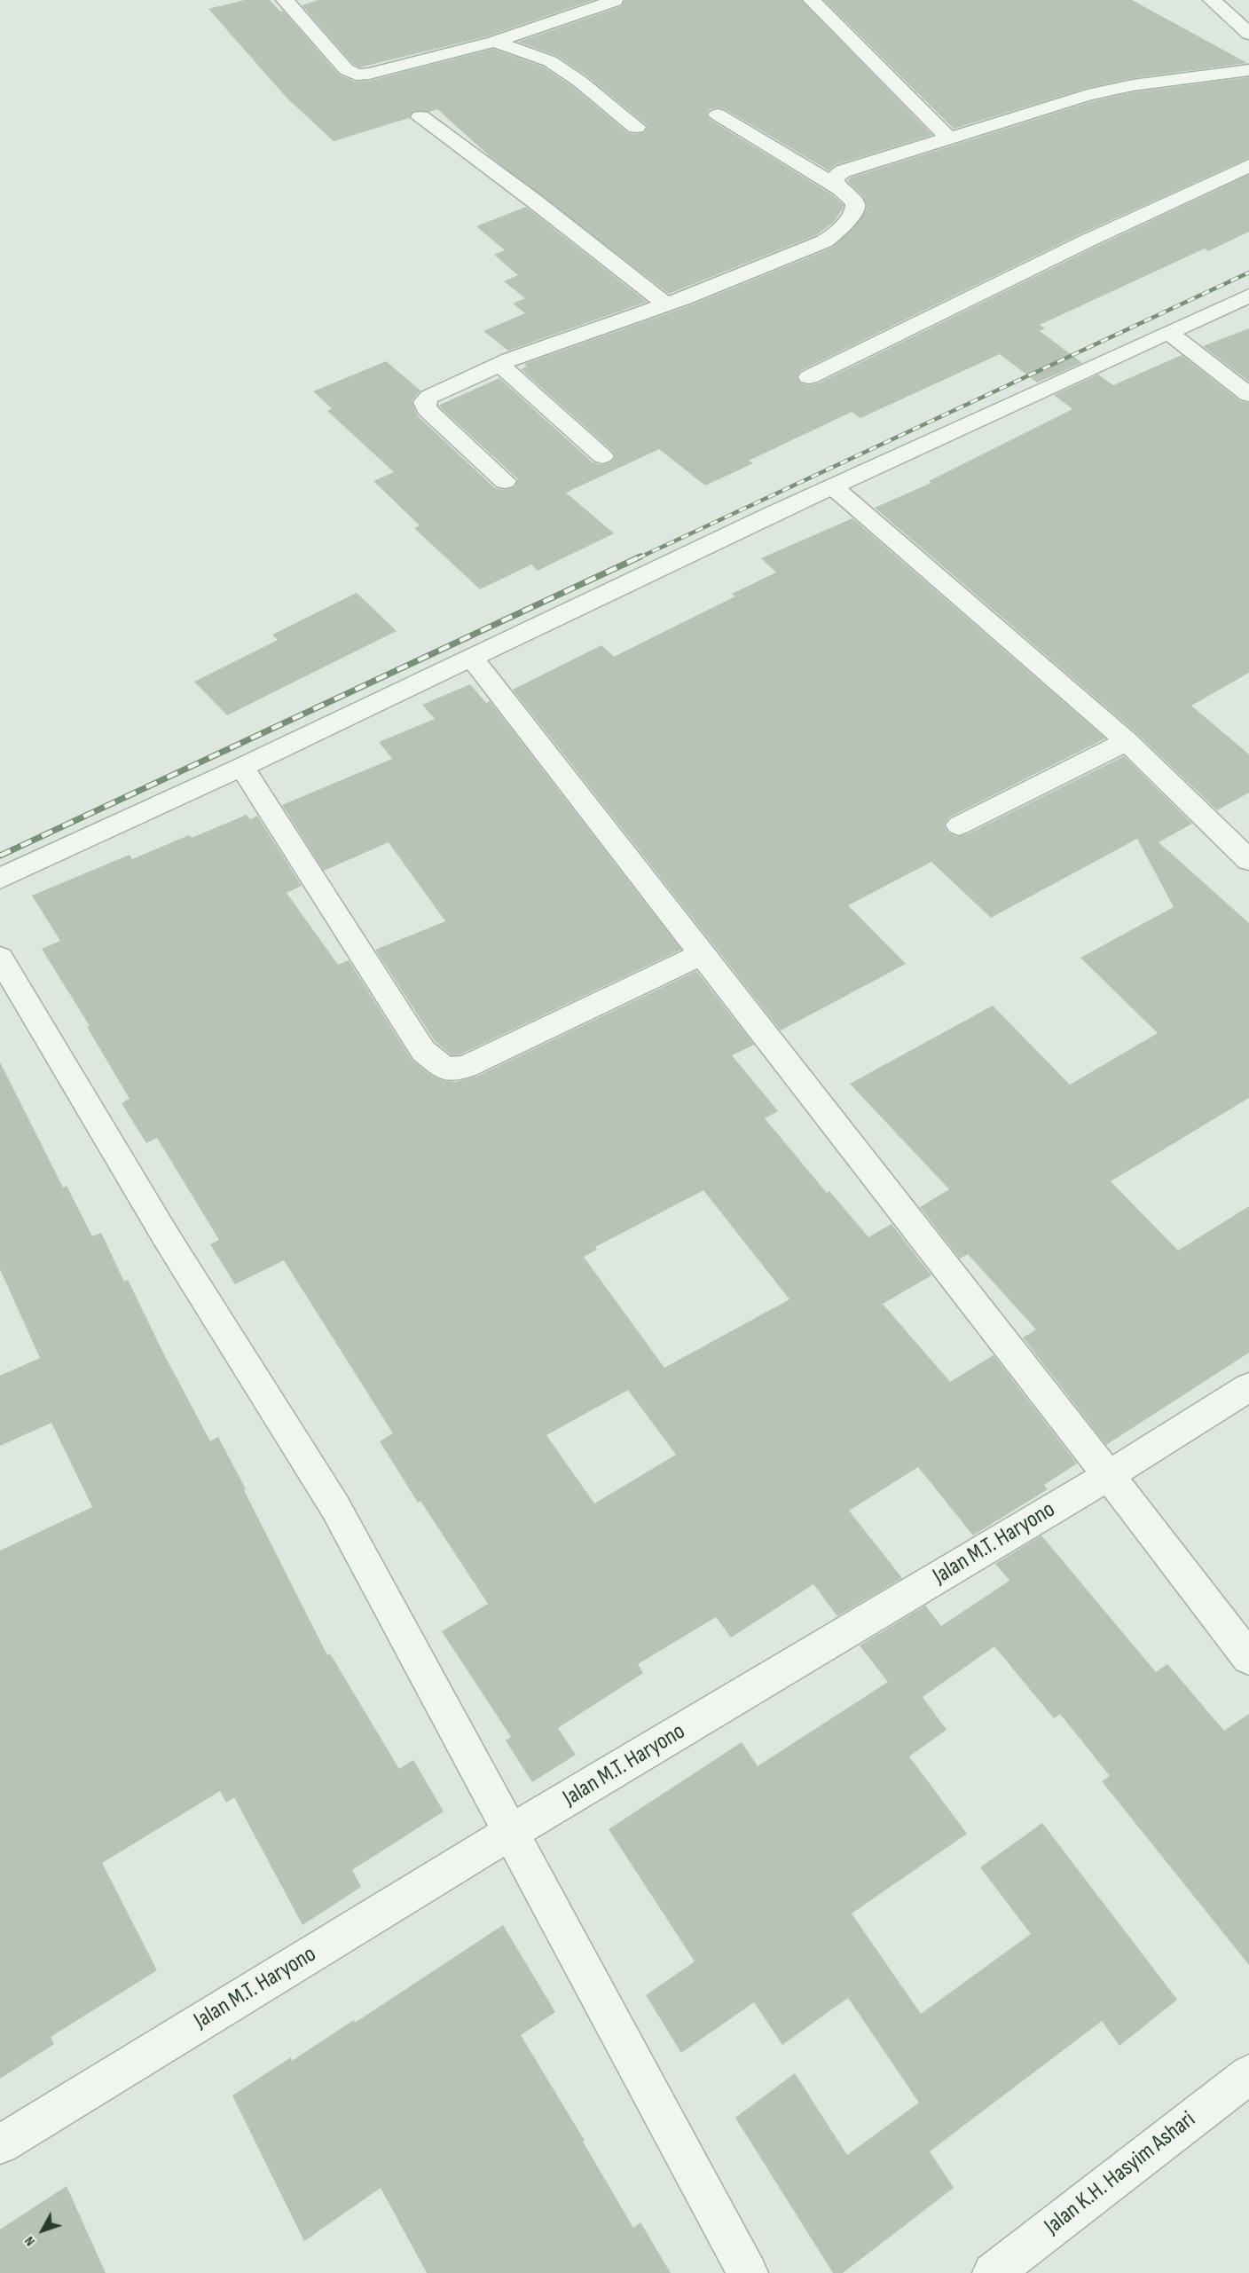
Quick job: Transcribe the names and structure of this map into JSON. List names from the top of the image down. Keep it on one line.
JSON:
{"streets":{"street":["Jalan M.T. Haryono","Jalan K.H. Hasyim Ashari"]},"north":"bottom left"}
